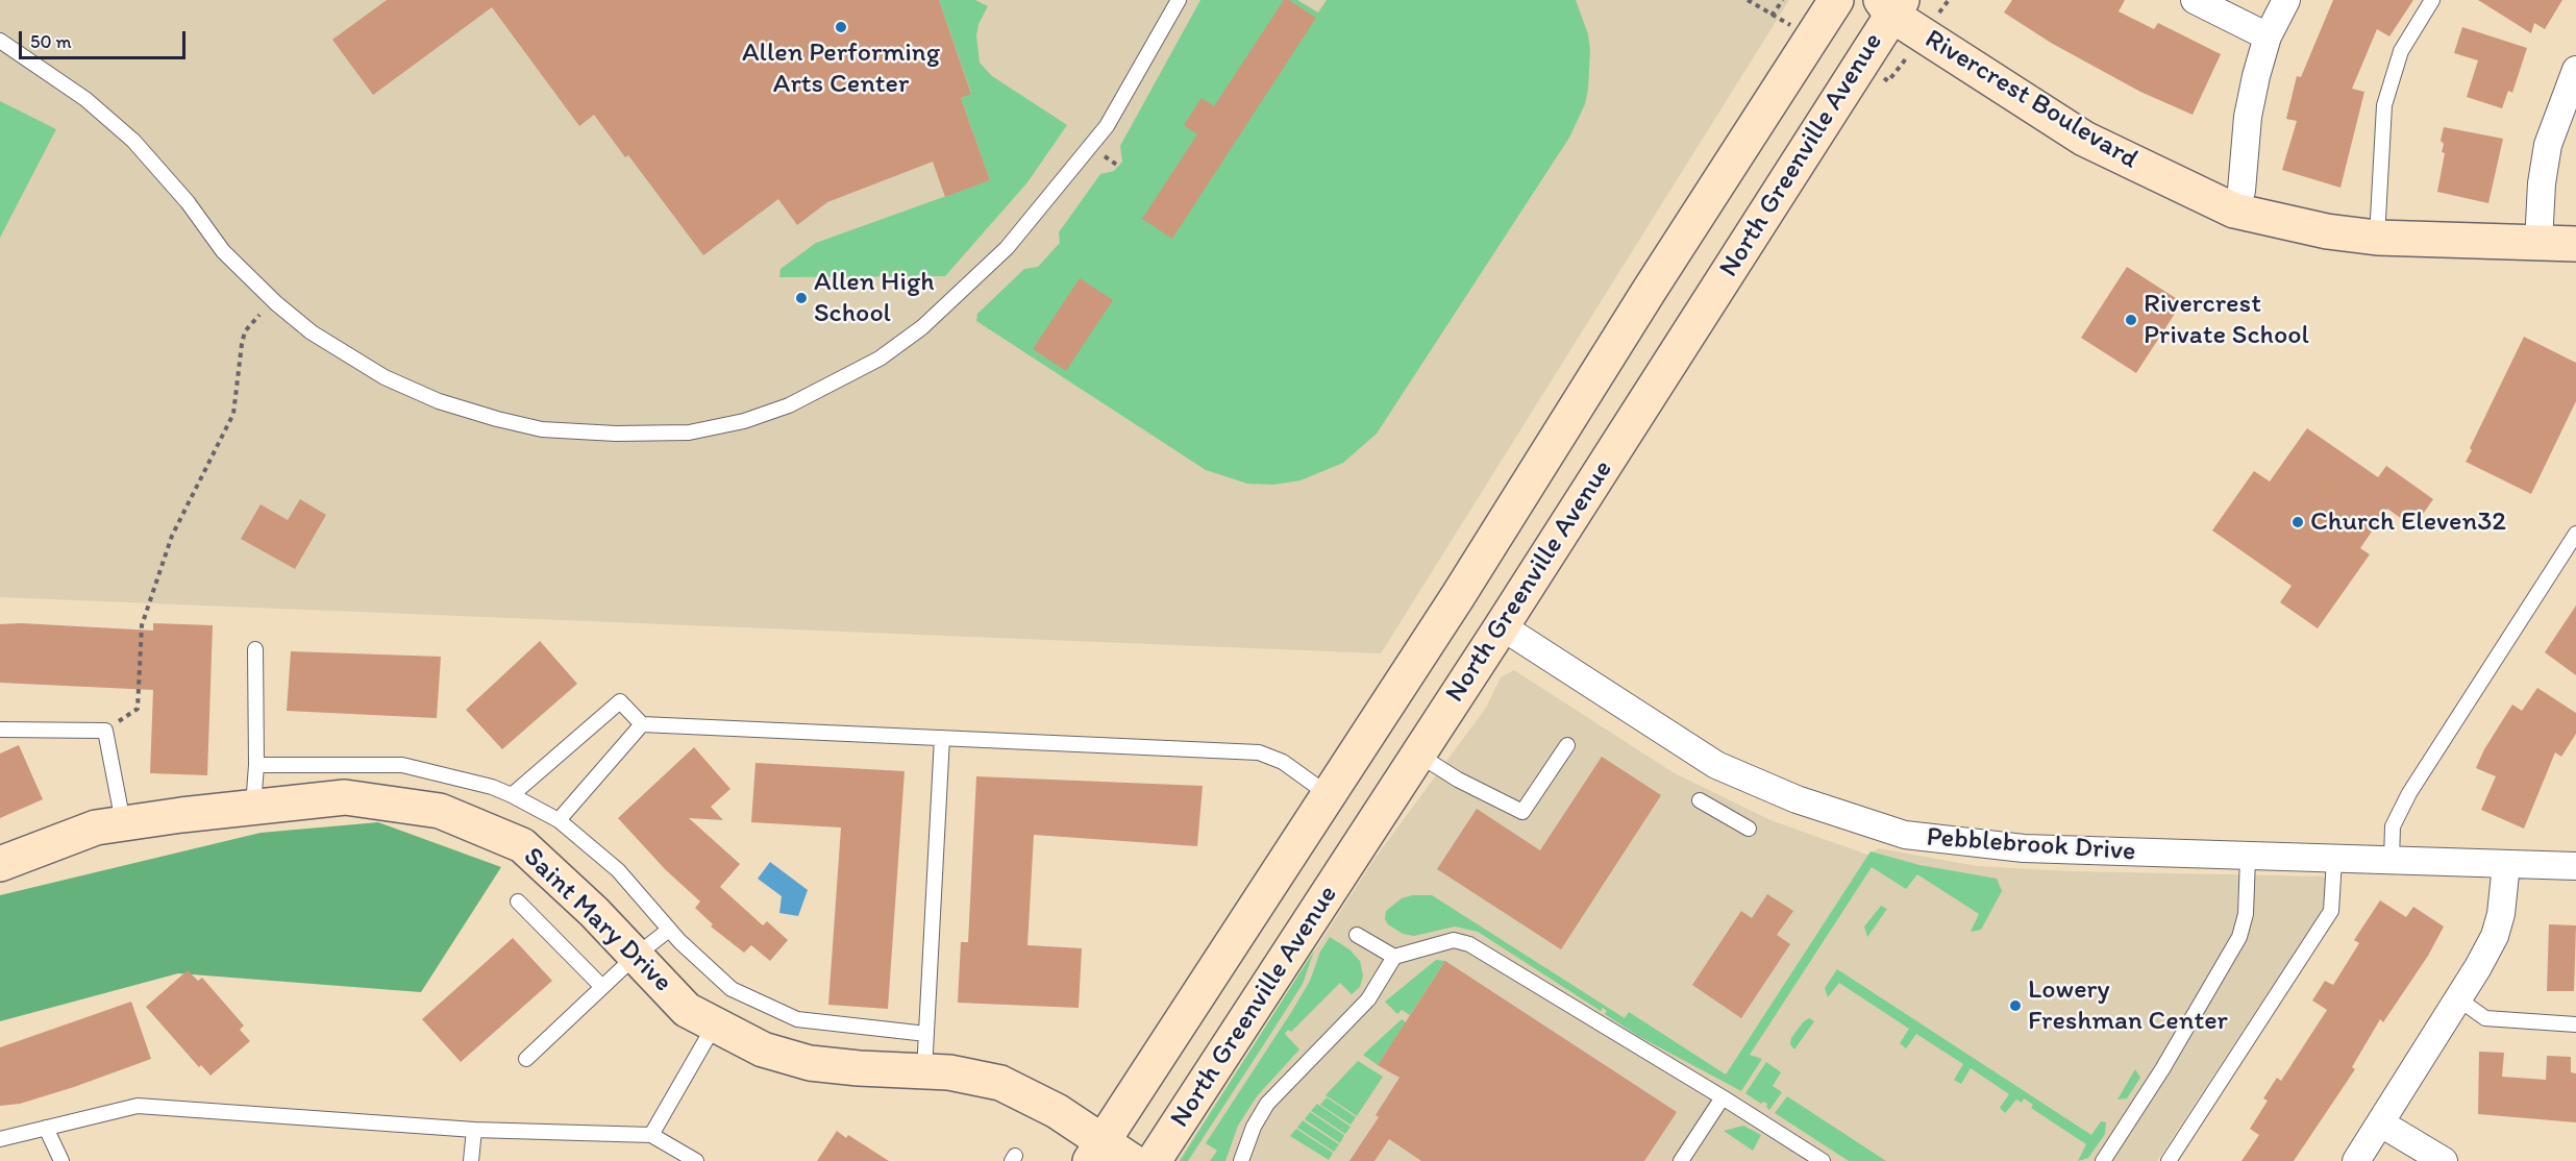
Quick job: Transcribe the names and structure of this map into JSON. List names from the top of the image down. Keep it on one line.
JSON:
{"streets":{"main road":["Rivercrest Boulevard","North Greenville Avenue","Saint Mary Drive"],"street":["Pebblebrook Drive"]},"crossings":[["Rivercrest Boulevard","North Greenville Avenue"],["North Greenville Avenue","Pebblebrook Drive"],["North Greenville Avenue","Saint Mary Drive"]],"places":["Allen Performing Arts Center","Allen High School","Rivercrest Private School","Church Eleven32","Lowery Freshman Center"],"scale_bar":"50 m"}
